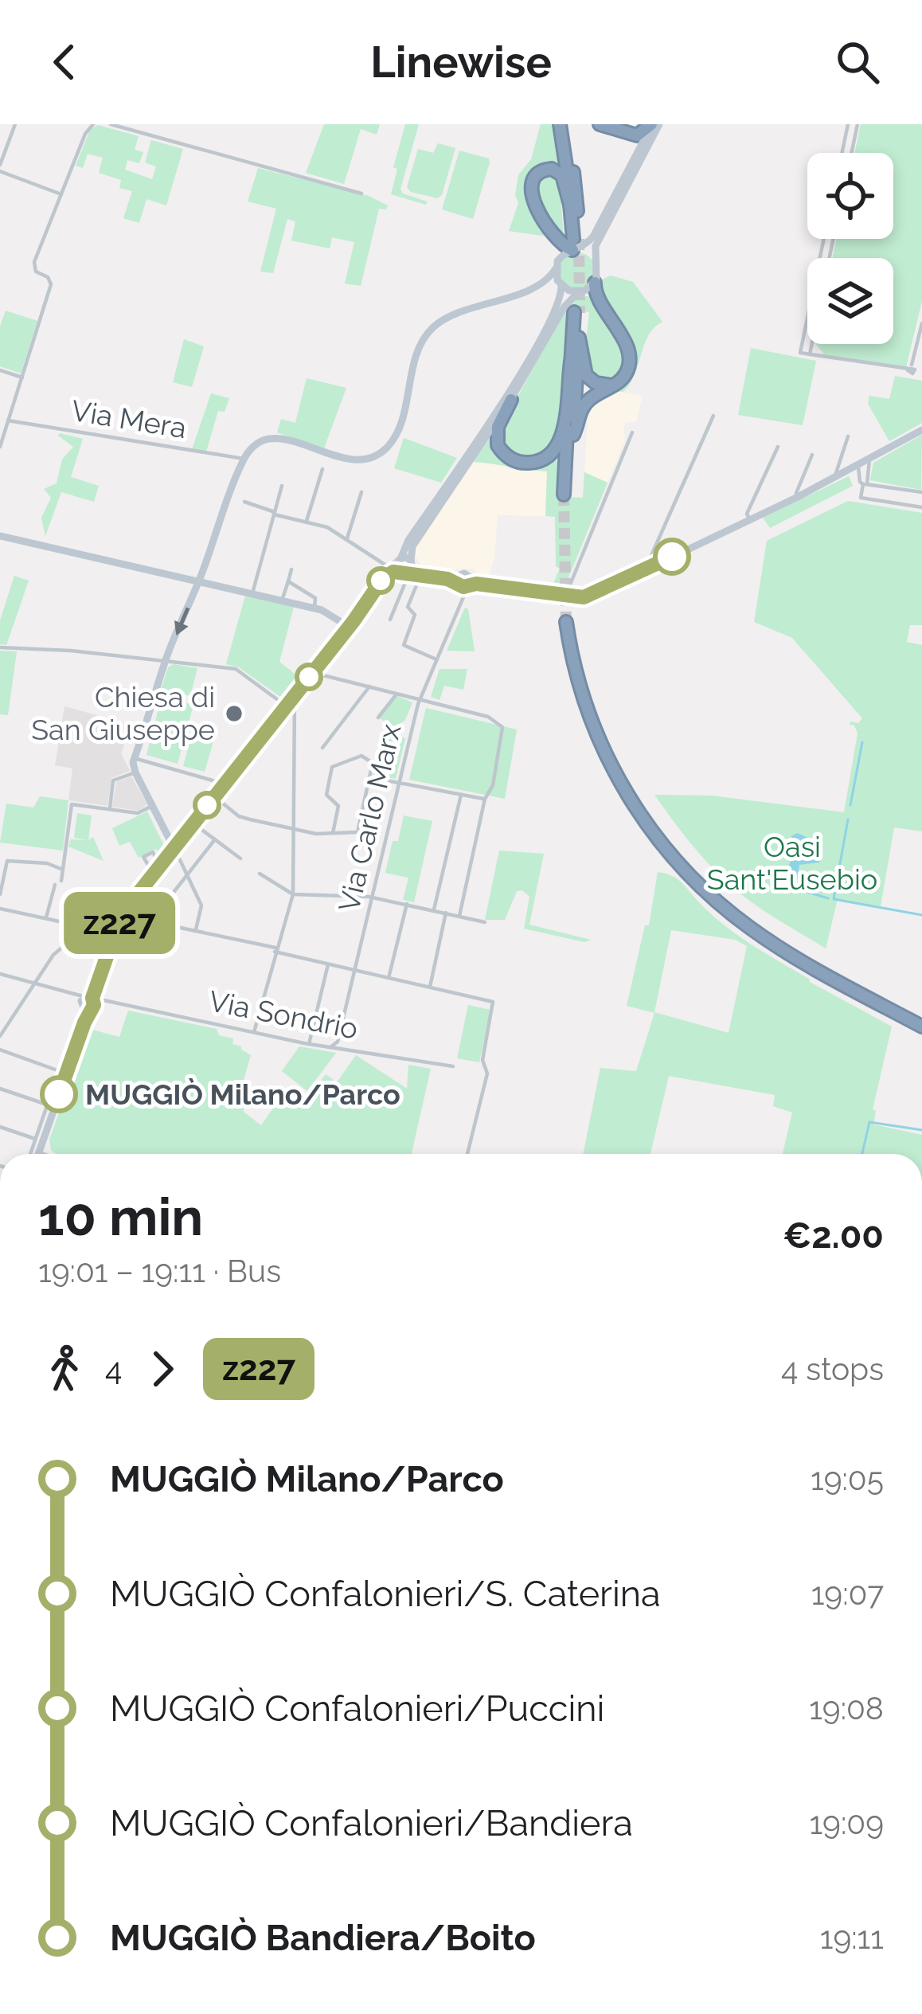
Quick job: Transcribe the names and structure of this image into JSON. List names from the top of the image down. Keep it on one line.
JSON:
{"streets":{"street":["Via Mera","Via Carlo Marx","Via Sondrio"]},"crossings":[["Via Carlo Marx","Via Sondrio"]],"parks":["Oasi Sant'Eusebio"],"places":["Chiesa di San Giuseppe","MUGGIÒ Milano/Parco"],"lines":["bus line z227"],"page":{"header":"Linewise","on_map":"z227","heading":["10 min","19:01 – 19:11 · Bus","€2.00"],"legs":["4","z227","4 stops"],"list":[{"name":"MUGGIÒ Milano/Parco","value":"19:05"},{"name":"MUGGIÒ Confalonieri/S. Caterina","value":"19:07"},{"name":"MUGGIÒ Confalonieri/Puccini","value":"19:08"},{"name":"MUGGIÒ Confalonieri/Bandiera","value":"19:09"},{"name":"MUGGIÒ Bandiera/Boito","value":"19:11"}]}}
